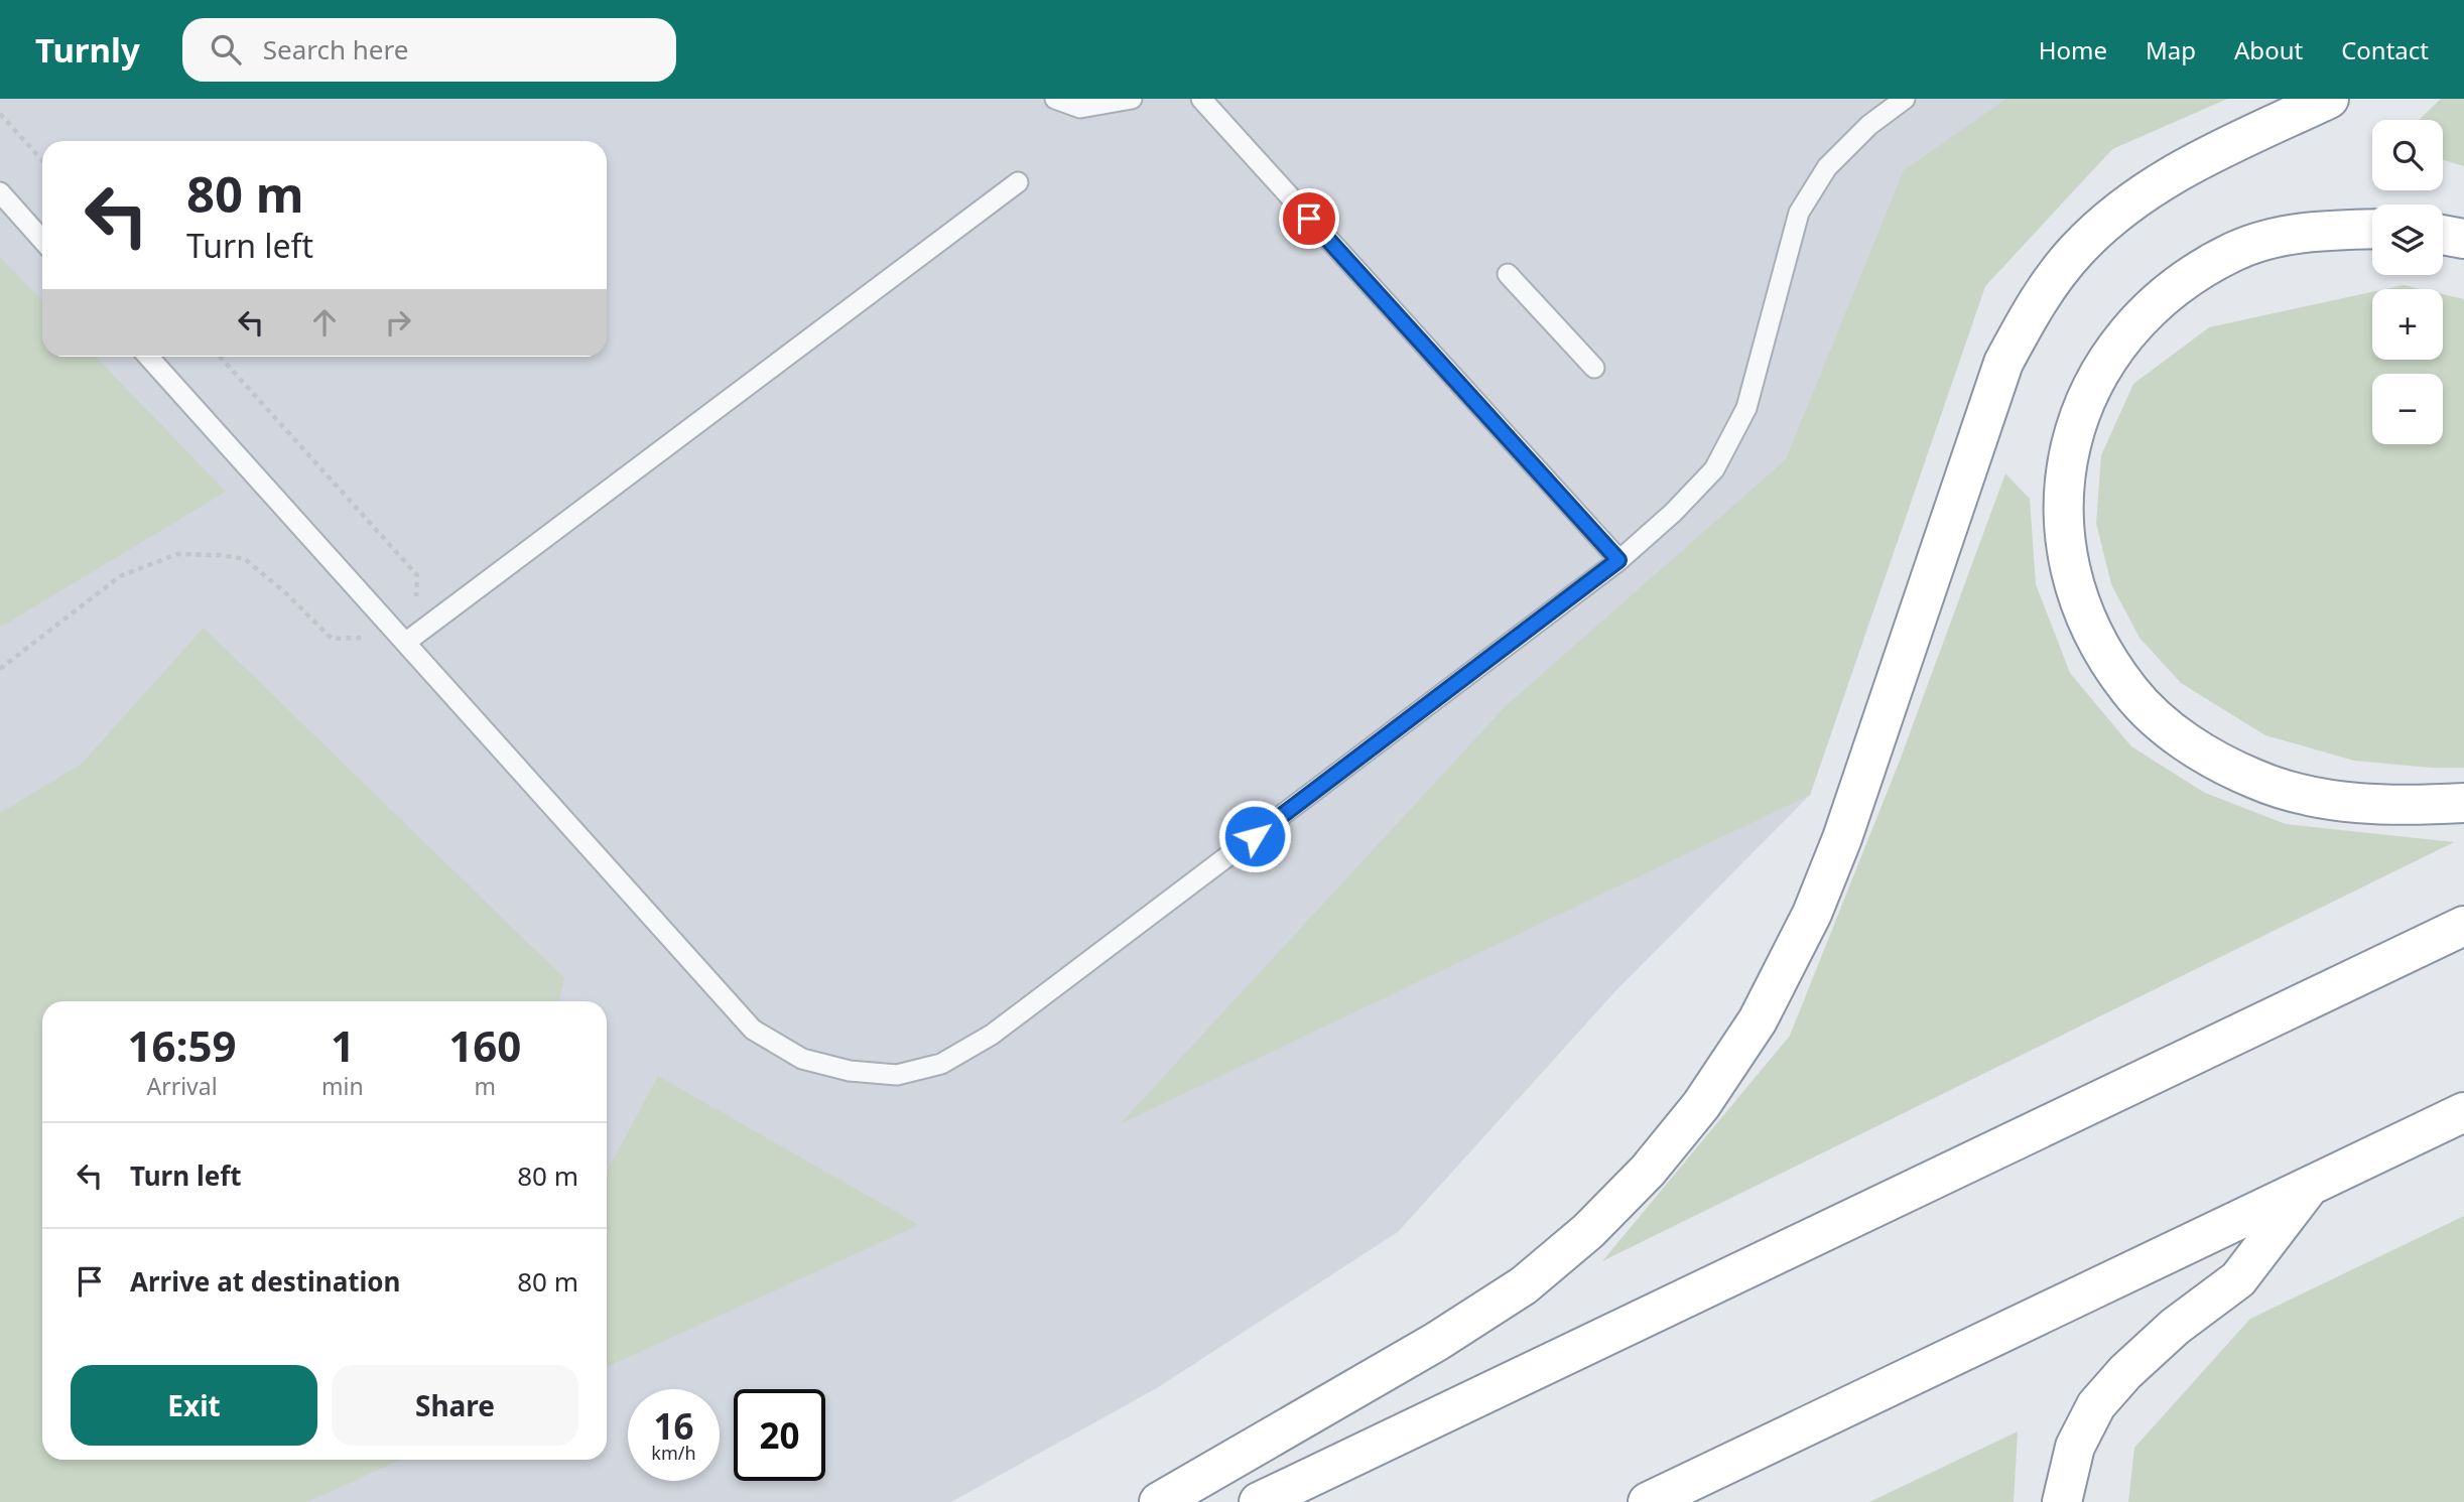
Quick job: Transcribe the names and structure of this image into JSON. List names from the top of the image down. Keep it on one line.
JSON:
{"page":{"header":"Turnly","search":"Search here","nav":["Home","Map","About","Contact"],"map_buttons":["+","−"],"turn":["80 m","Turn left"],"eta":["16:59","Arrival","1","min","160","m"],"list":[{"name":"Turn left","value":"80 m"},{"name":"Arrive at destination","value":"80 m"}],"buttons":["Exit","Share"],"speed":"16 km/h","limit":"20"}}
